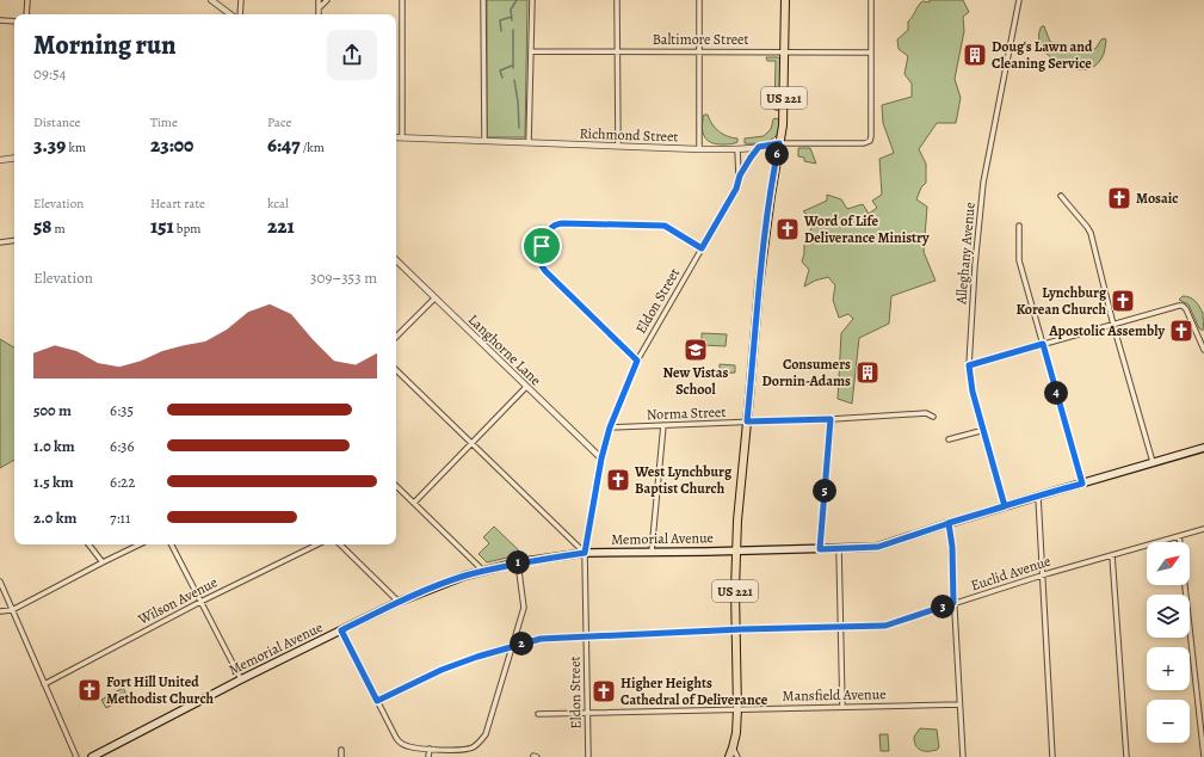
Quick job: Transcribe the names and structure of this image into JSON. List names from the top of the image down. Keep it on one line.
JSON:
{"streets":{"main road":["US 221","Memorial Avenue"],"street":["Baltimore Street","Richmond Street","Alleghany Avenue","Eldon Street","Langhorne Lane","Norma Street","Euclid Avenue","Wilson Avenue","Mansfield Avenue"]},"crossings":[["Baltimore Street","US 221"],["Baltimore Street","Richmond Street"],["US 221","Richmond Street"],["US 221","Norma Street"],["US 221","Memorial Avenue"],["US 221","Euclid Avenue"],["US 221","Mansfield Avenue"],["Richmond Street","Eldon Street"],["Alleghany Avenue","Memorial Avenue"],["Eldon Street","Langhorne Lane"],["Eldon Street","Norma Street"],["Eldon Street","Memorial Avenue"],["Eldon Street","Euclid Avenue"],["Eldon Street","Mansfield Avenue"]],"places":{"building":["Doug's Lawn and Cleaning Service","Consumers Dornin-Adams"],"church":["Mosaic","Word of Life Deliverance Ministry","Lynchburg Korean Church","Apostolic Assembly","West Lynchburg Baptist Church","Fort Hill United Methodist Church","Higher Heights Cathedral of Deliverance"],"school or university":["New Vistas School"]},"north":"top right","page":{"heading":["Morning run","09:54"],"stats":[["Distance","3.39 km"],["Time","23:00"],["Pace","6:47 /km"],["Elevation","58 m"],["Heart rate","151 bpm"],["kcal","221"]],"pins":["6","4","5","1","3","2"],"chart":["Elevation","309–353 m"],"list":[{"name":"500 m","note":"6:35"},{"name":"1.0 km","note":"6:36"},{"name":"1.5 km","note":"6:22"},{"name":"2.0 km","note":"7:11"}],"map_buttons":["+","−"]}}
